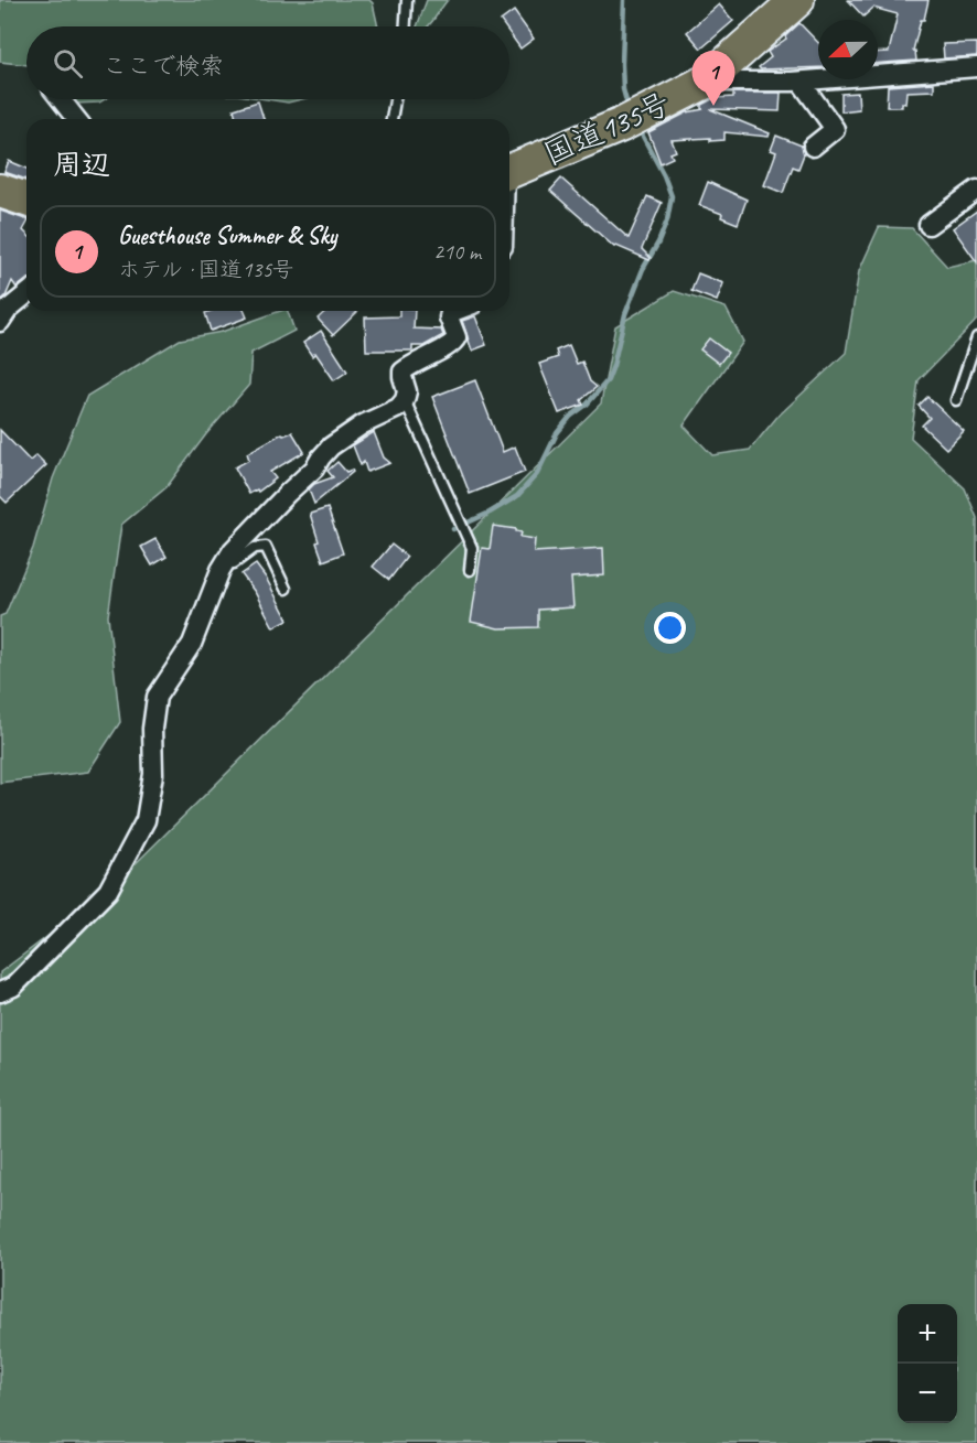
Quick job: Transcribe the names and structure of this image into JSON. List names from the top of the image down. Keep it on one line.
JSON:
{"streets":{"highway":["国道135号"]},"north":"left","page":{"search":"ここで検索","pins":"1","heading":"周辺","list":[{"mark":"1","name":"Guesthouse Summer & Sky","note":"ホテル · 国道135号","value":"210 m"}],"map_buttons":["+","−"]}}
